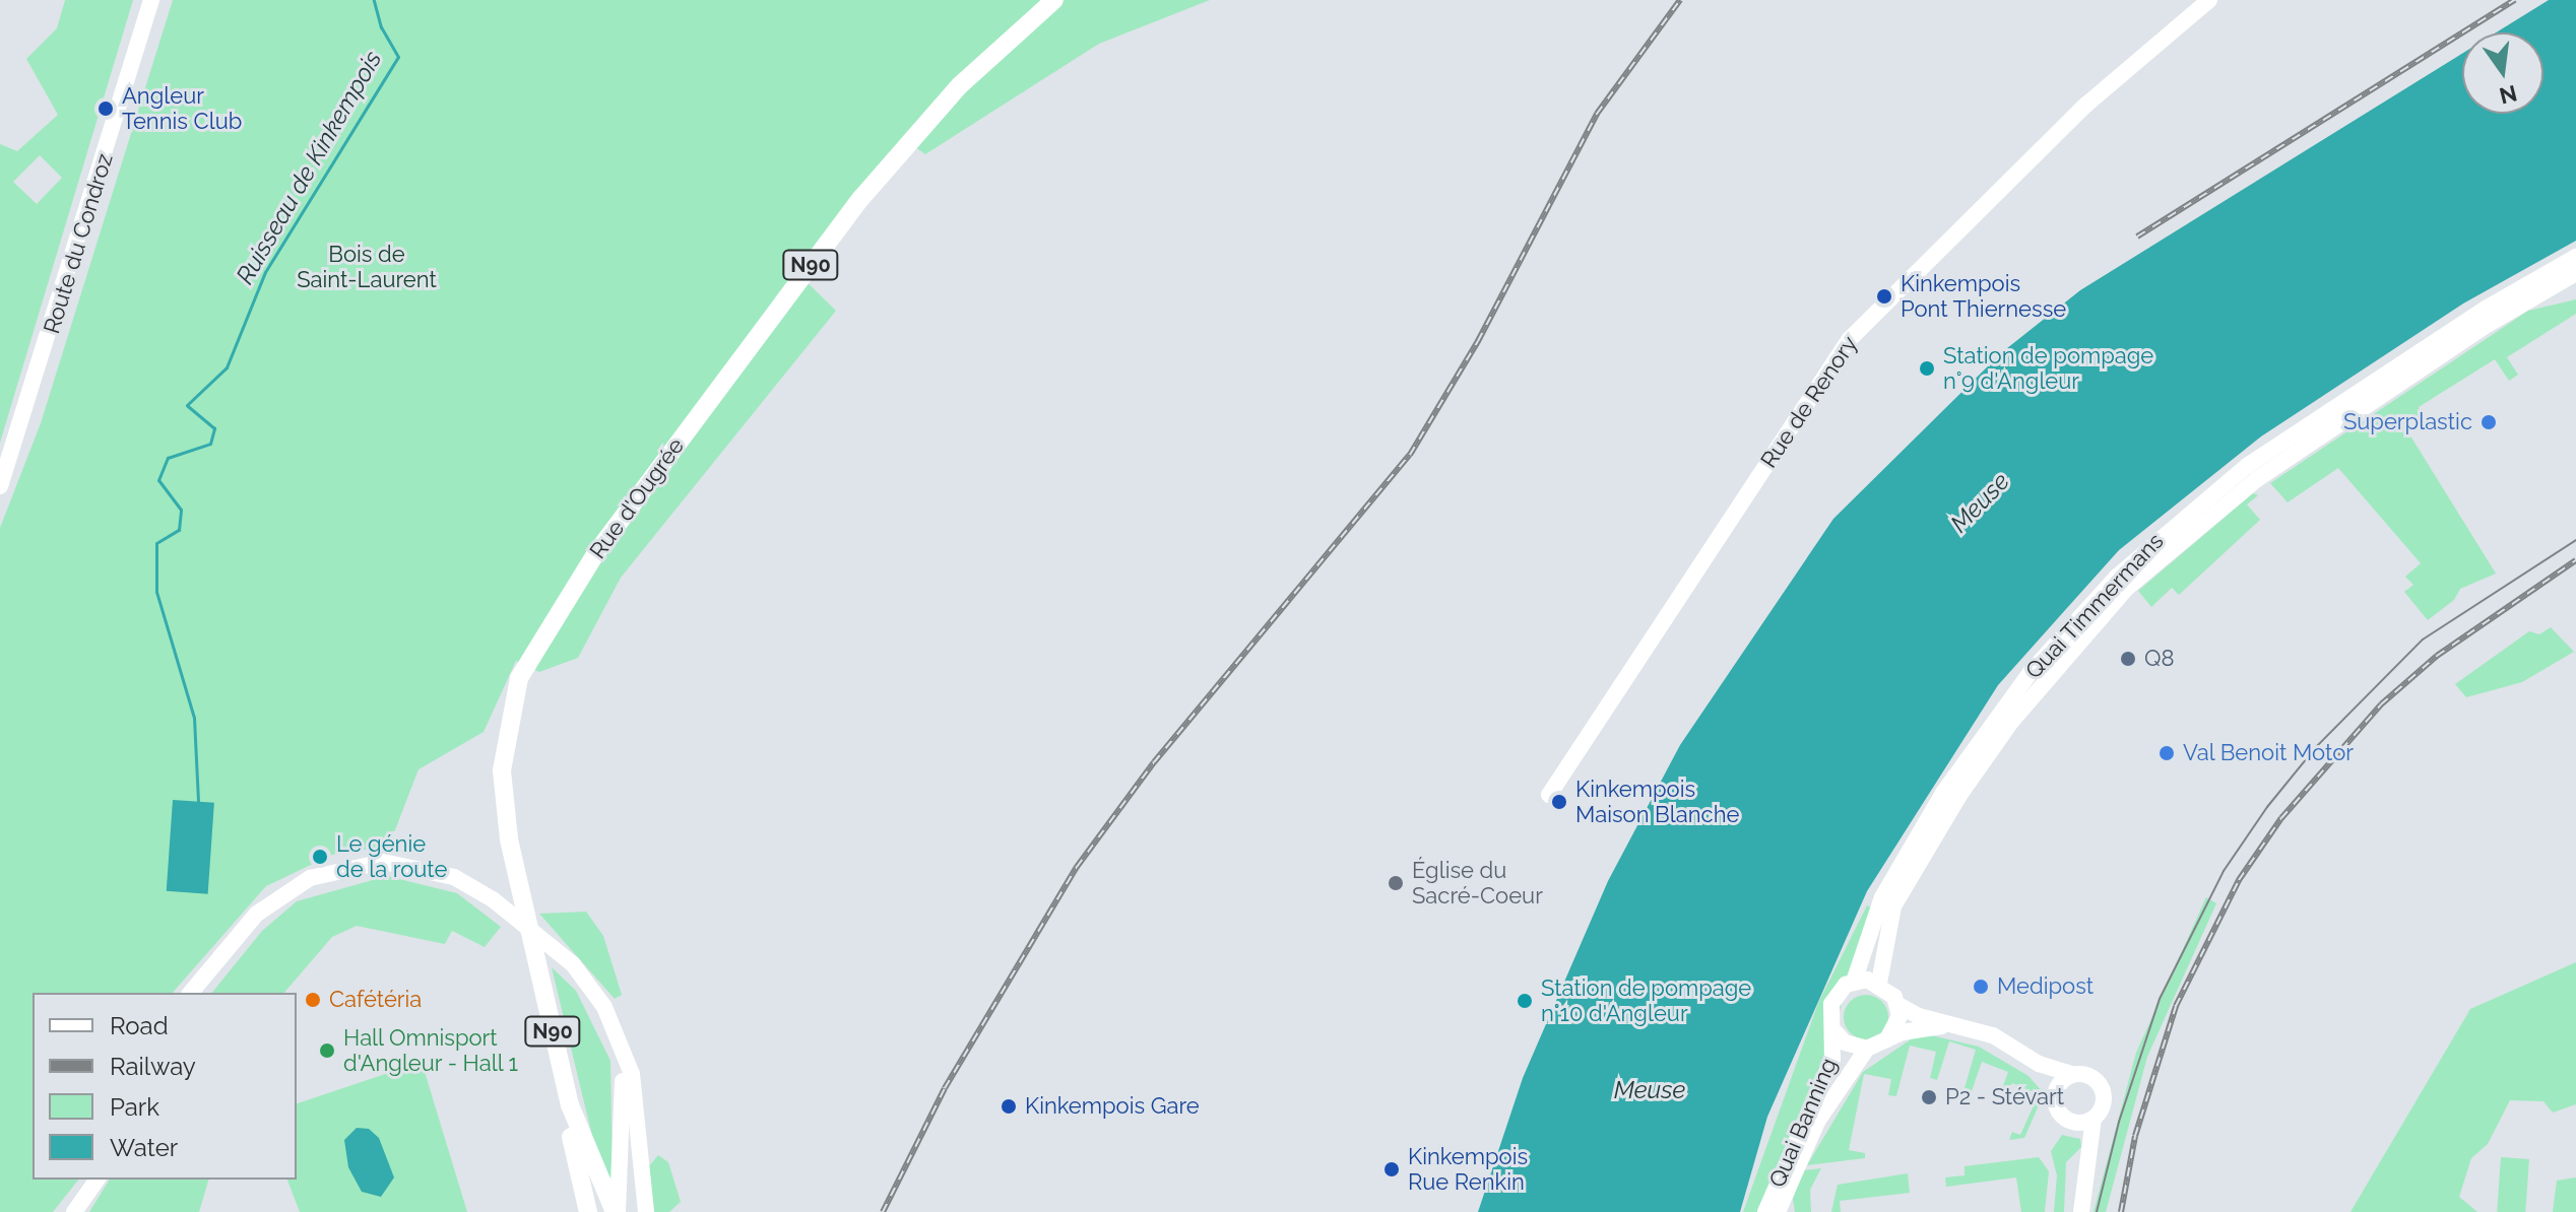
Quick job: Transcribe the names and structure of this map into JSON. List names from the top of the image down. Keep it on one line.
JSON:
{"streets":{"main road":["Route du Condroz","N90","Rue de Renory","Rue d'Ougrée","Quai Timmermans","Quai Banning"]},"crossings":[["Quai Timmermans","Quai Banning"]],"water":["Ruisseau de Kinkempois","Meuse"],"parks":["Bois de Saint-Laurent"],"places":["Angleur Tennis Club","Kinkempois Pont Thiernesse","Station de pompage n°9 d'Angleur","Superplastic","Q8","Val Benoit Motor","Kinkempois Maison Blanche","Le génie de la route","Église du Sacré-Coeur","Medipost","Cafétéria","Station de pompage n°10 d'Angleur","Hall Omnisport d'Angleur - Hall 1","P2 - Stévart","Kinkempois Gare","Kinkempois Rue Renkin"],"legend":["Road","Railway","Park","Water"],"north":"bottom"}
